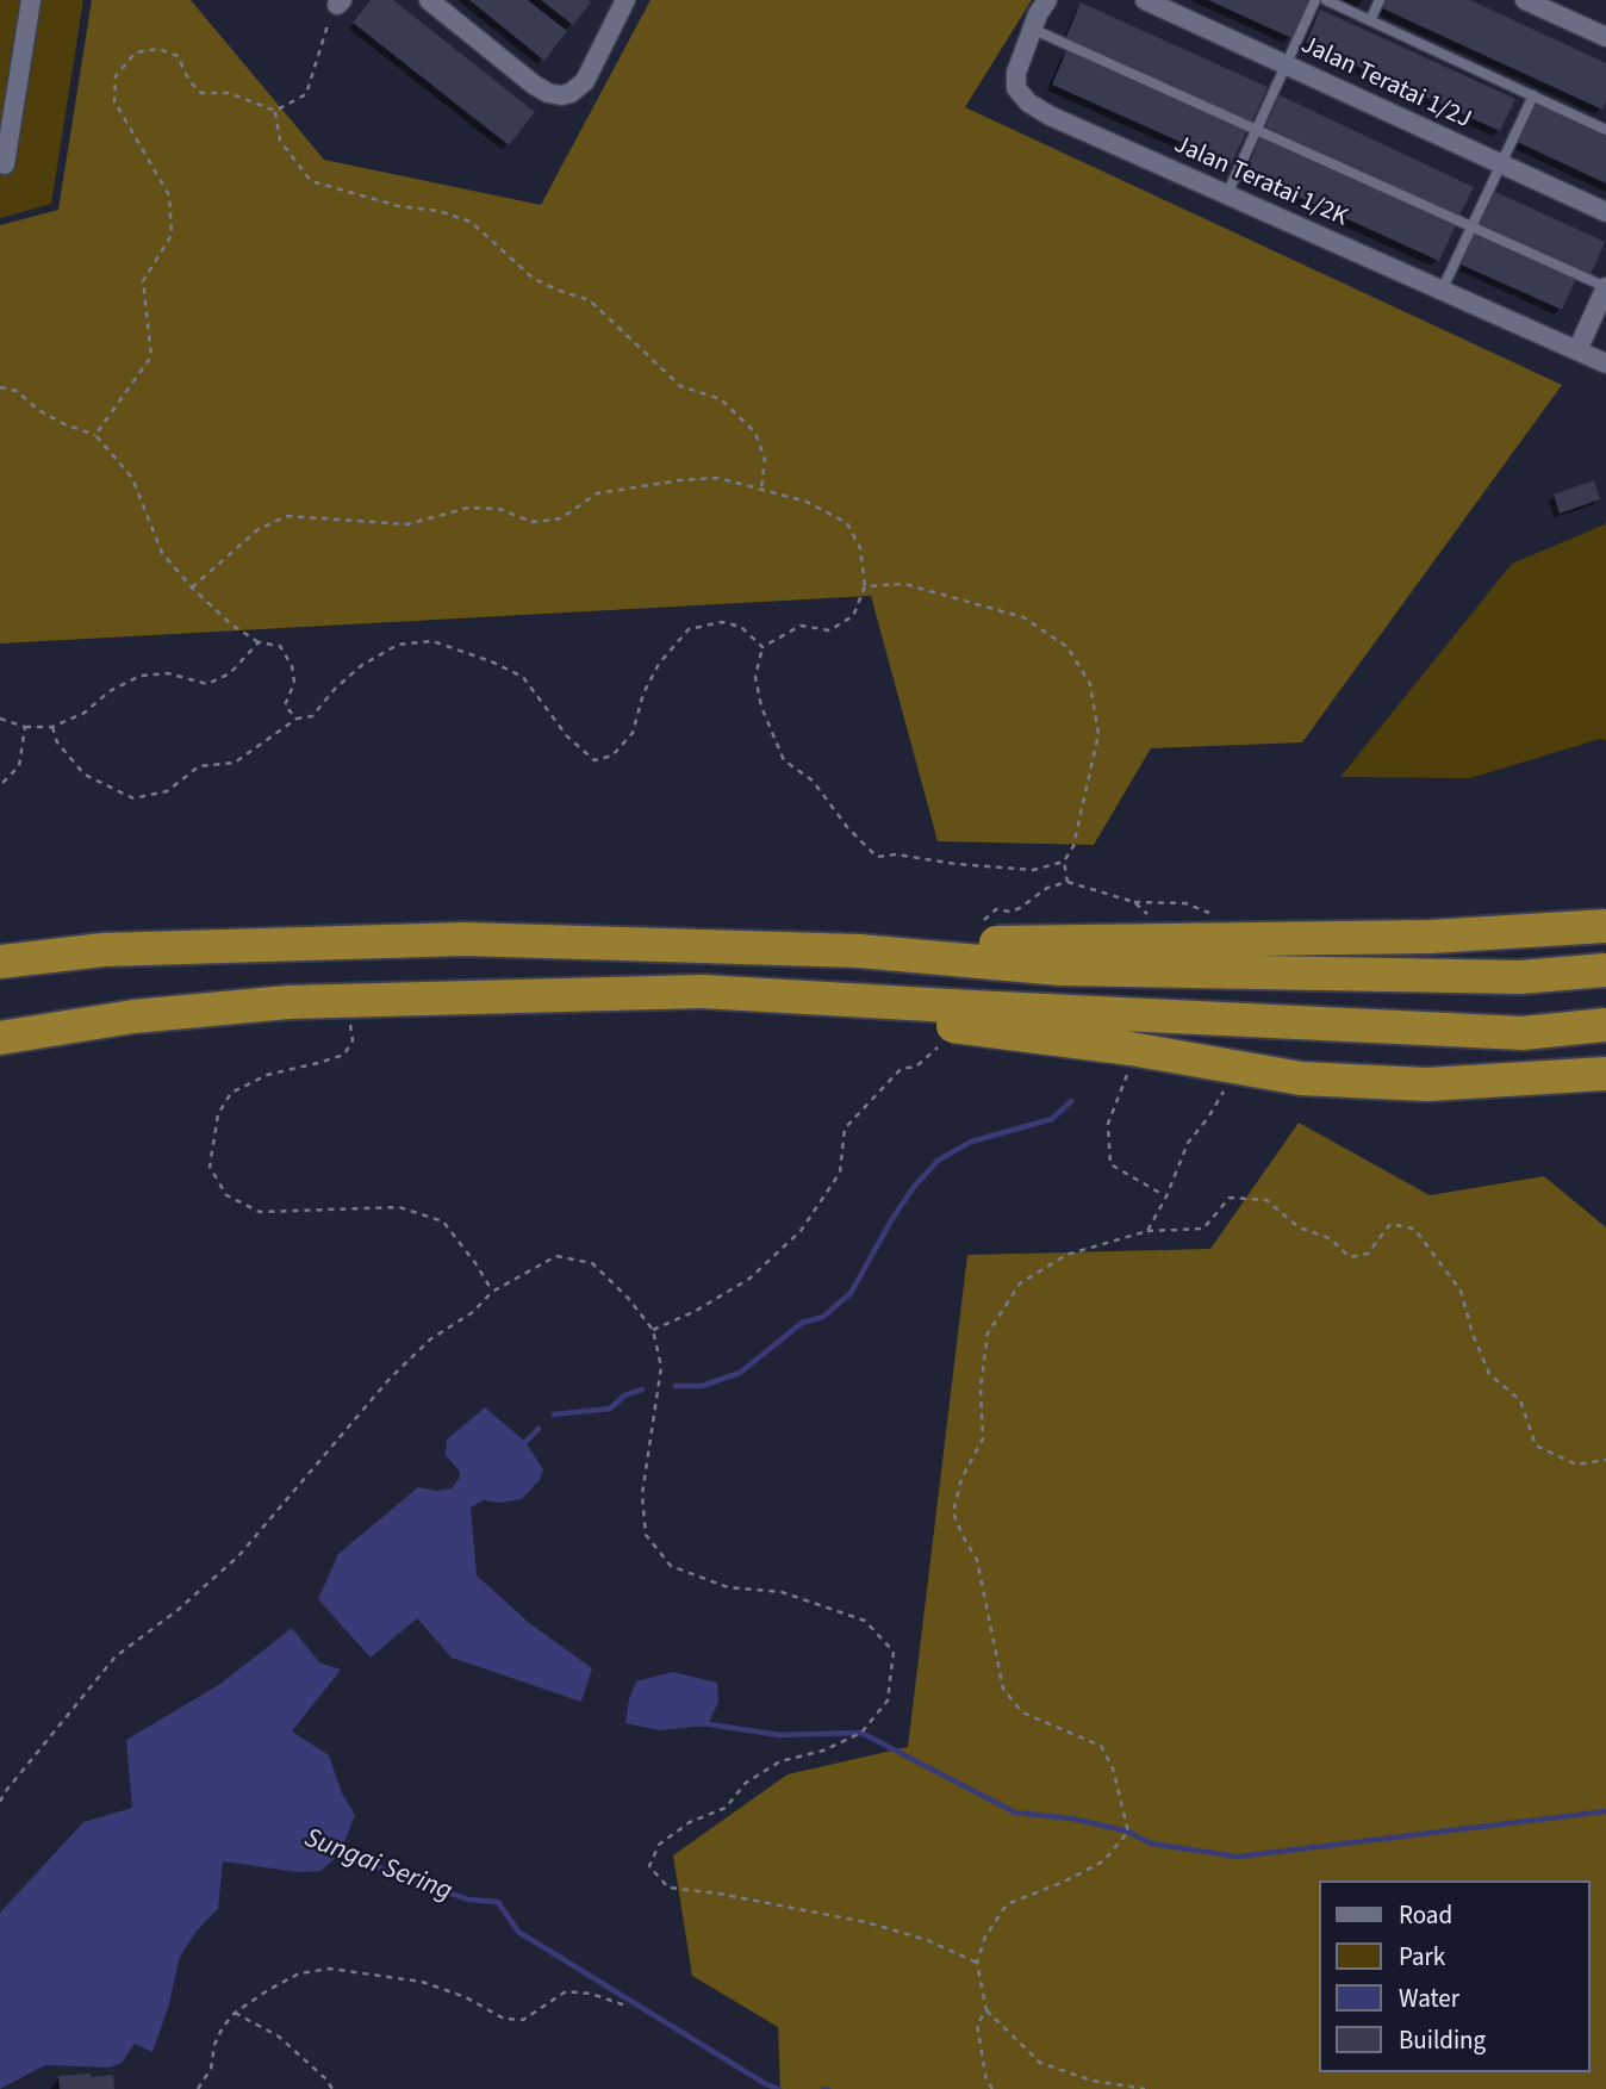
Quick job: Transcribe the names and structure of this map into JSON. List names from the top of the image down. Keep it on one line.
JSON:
{"streets":{"street":["Jalan Teratai 1/2J","Jalan Teratai 1/2K"]},"water":["Sungai Sering"],"legend":["Road","Park","Water","Building"]}
